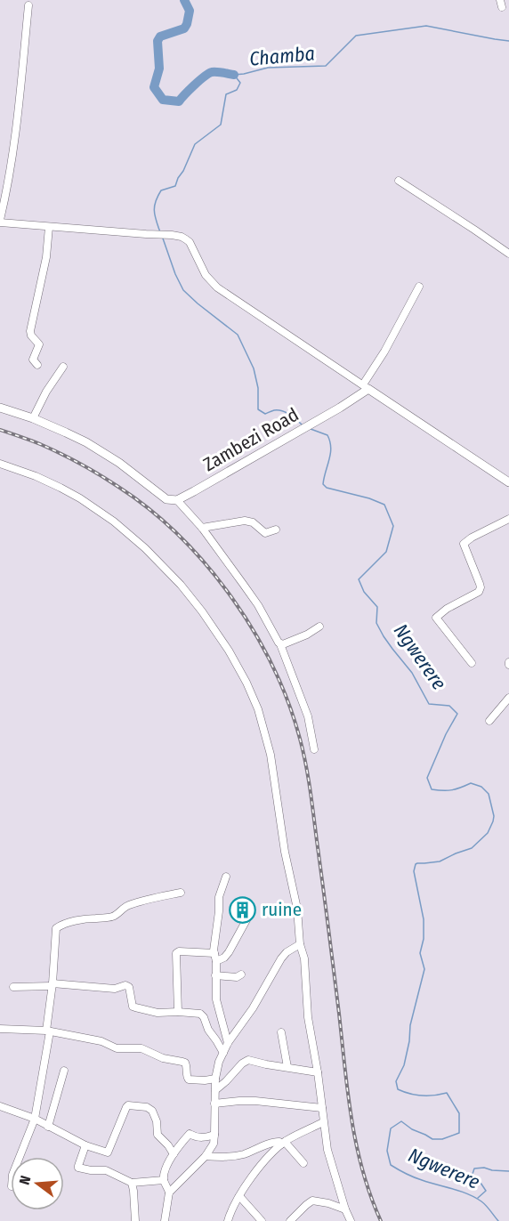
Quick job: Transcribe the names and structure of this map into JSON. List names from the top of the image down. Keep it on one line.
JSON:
{"streets":{"main road":["Zambezi Road"]},"water":["Chamba","Ngwerere"],"places":{"building":["ruine"]},"north":"left"}
